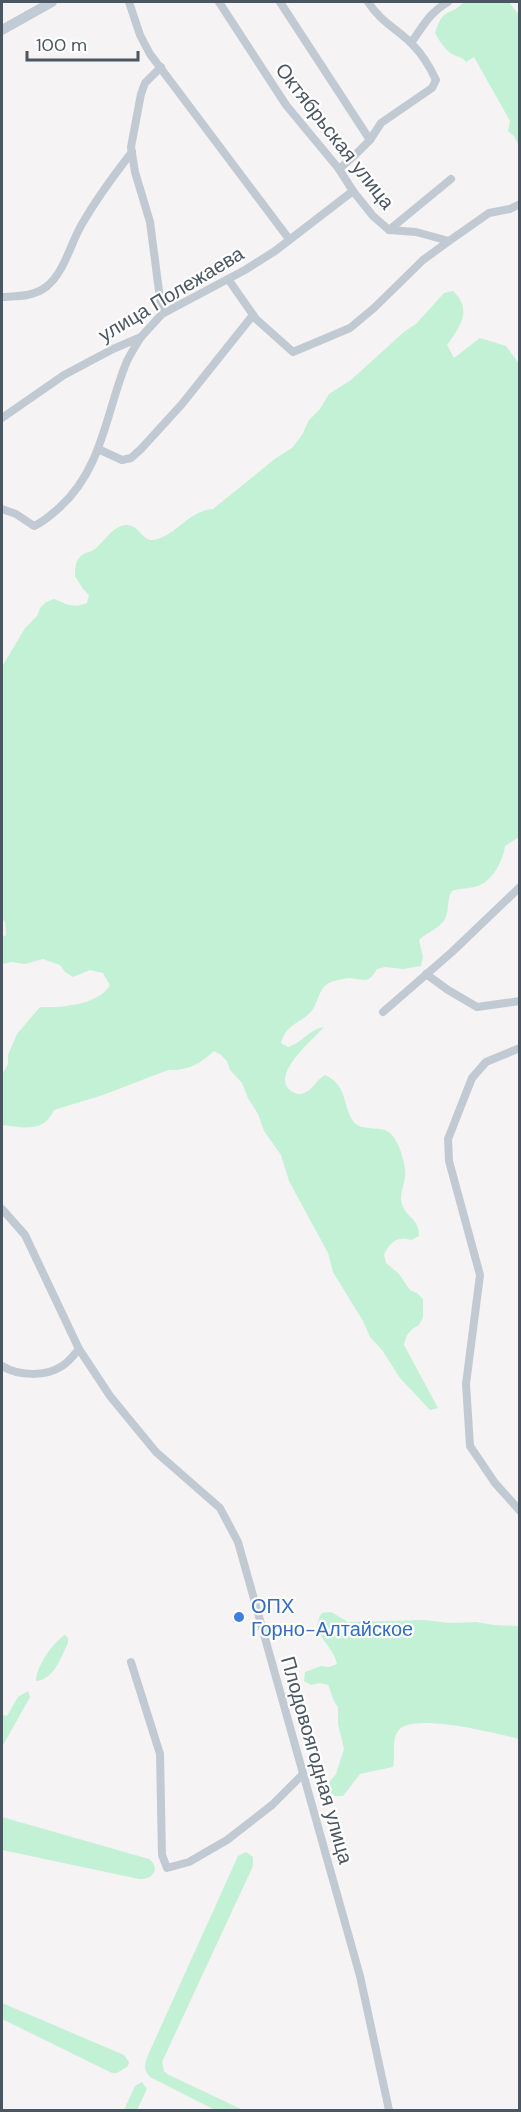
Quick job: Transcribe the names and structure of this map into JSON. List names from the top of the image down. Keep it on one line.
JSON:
{"streets":{"street":["Октябрьская улица","улица Полежаева","Плодовоягодная улица"]},"crossings":[["Октябрьская улица","улица Полежаева"]],"places":["ОПХ Горно-Алтайское"],"scale_bar":"100 m"}
